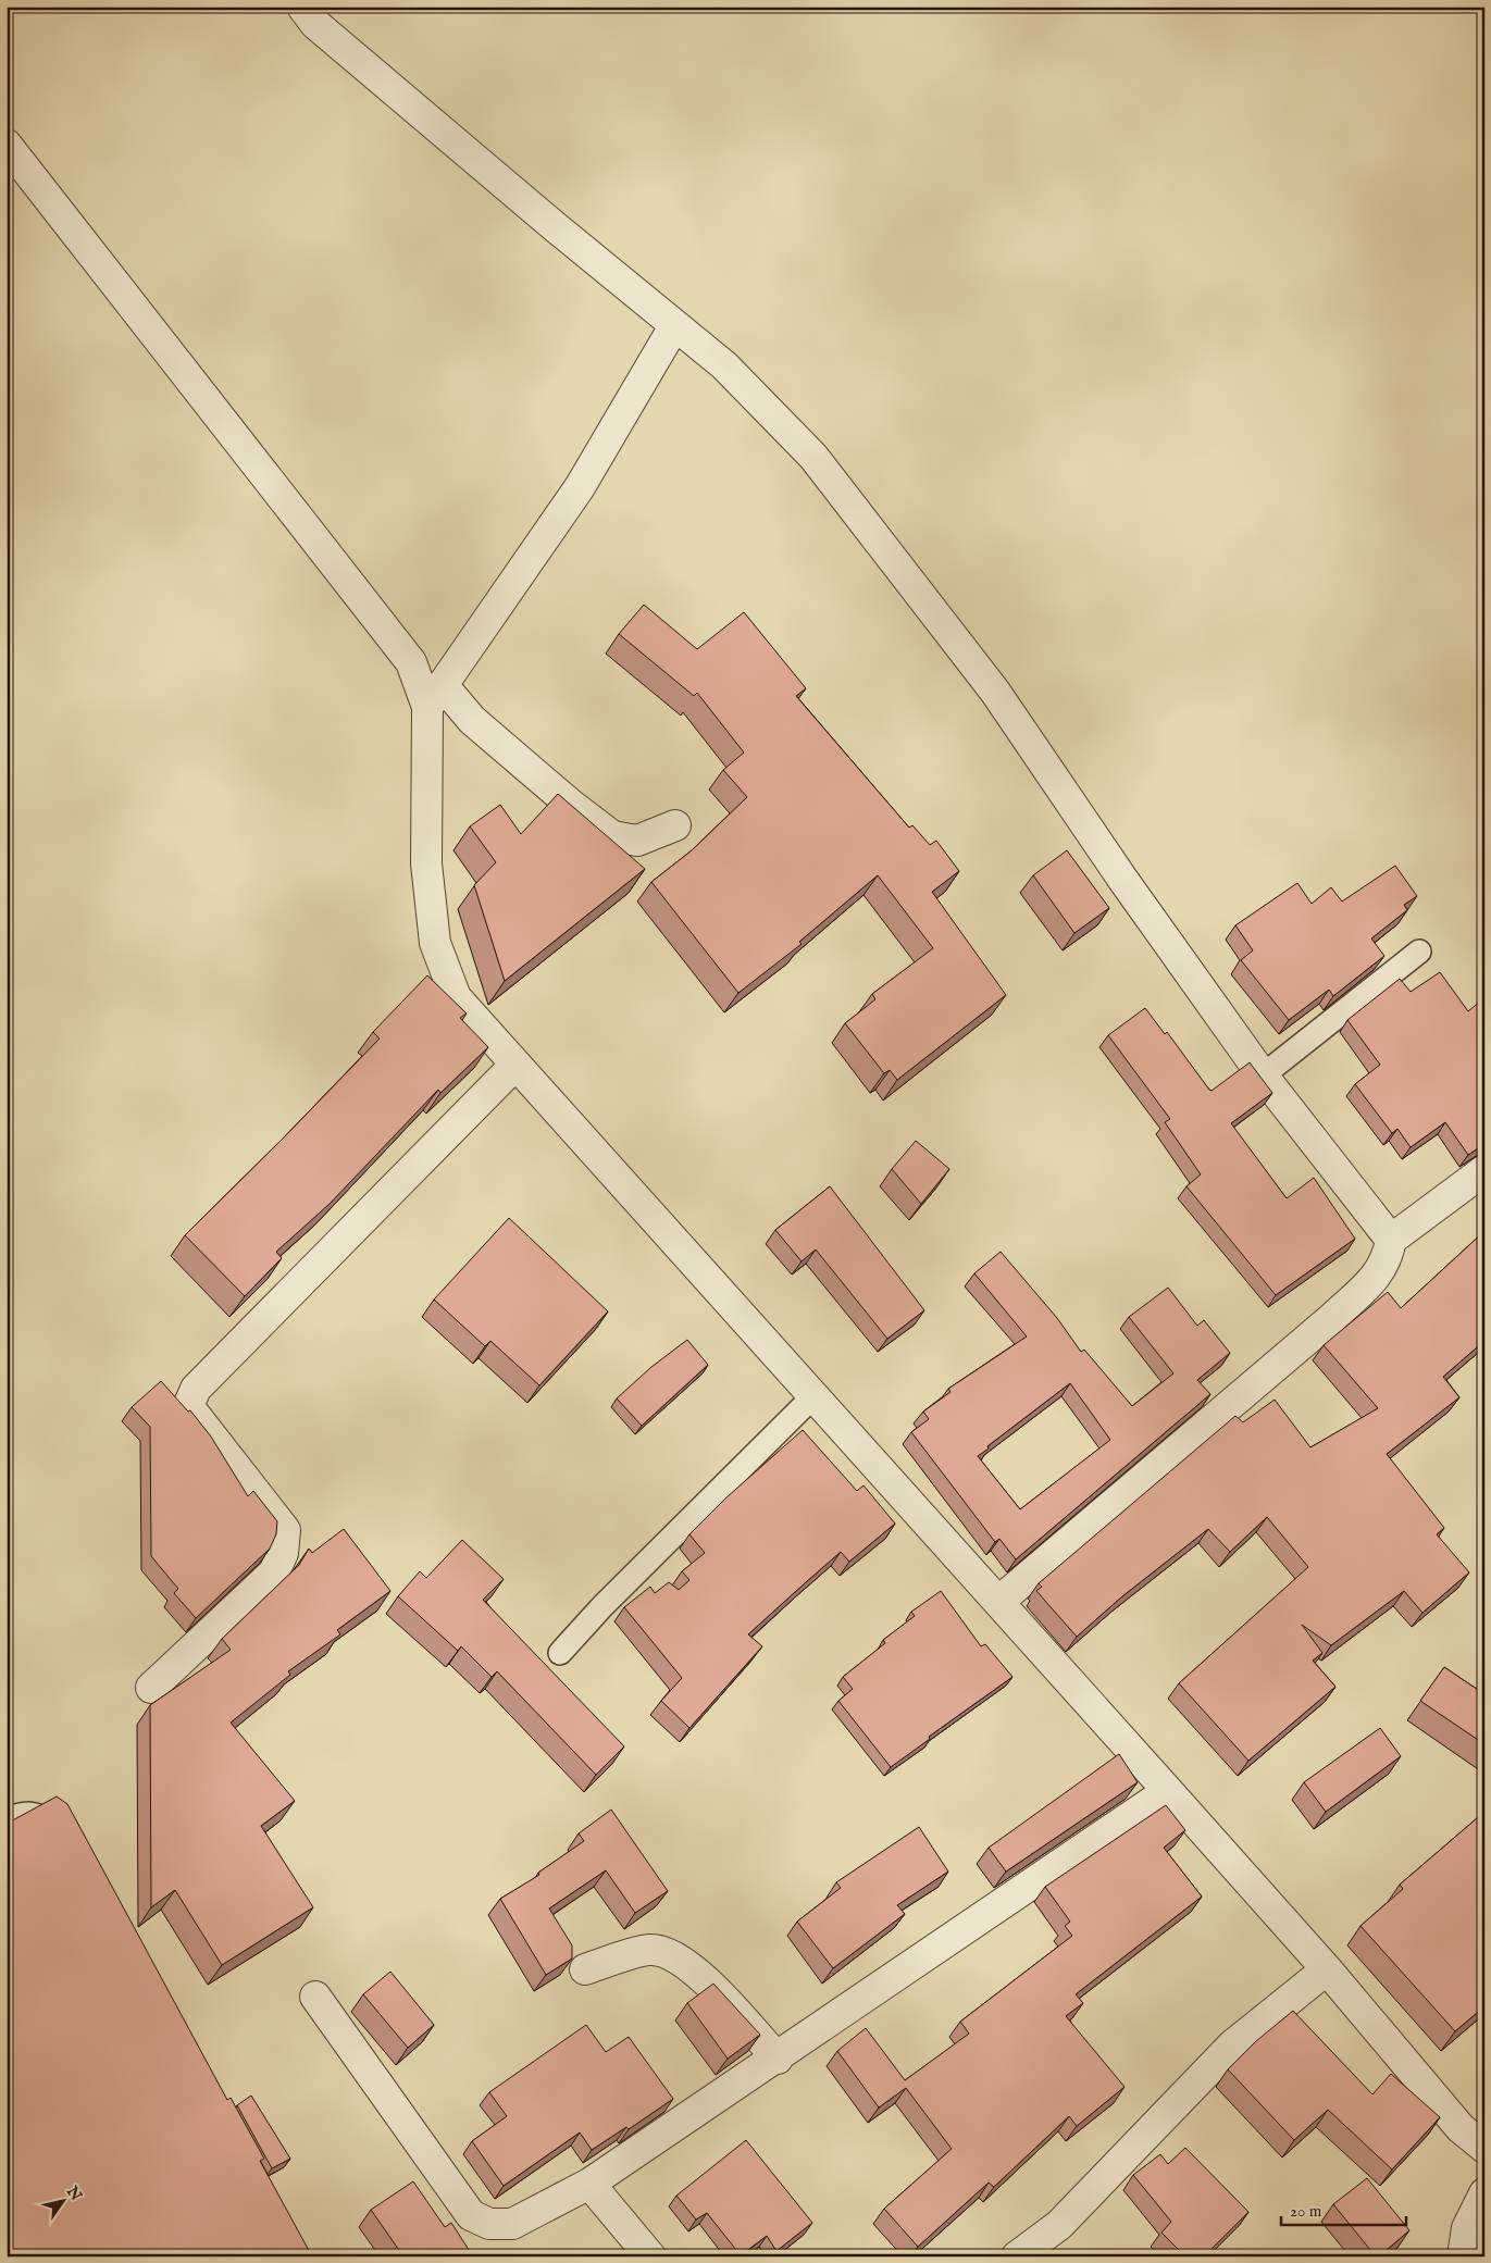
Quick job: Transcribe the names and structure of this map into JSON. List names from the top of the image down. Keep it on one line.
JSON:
{"scale_bar":"20 m","north":"top right"}
